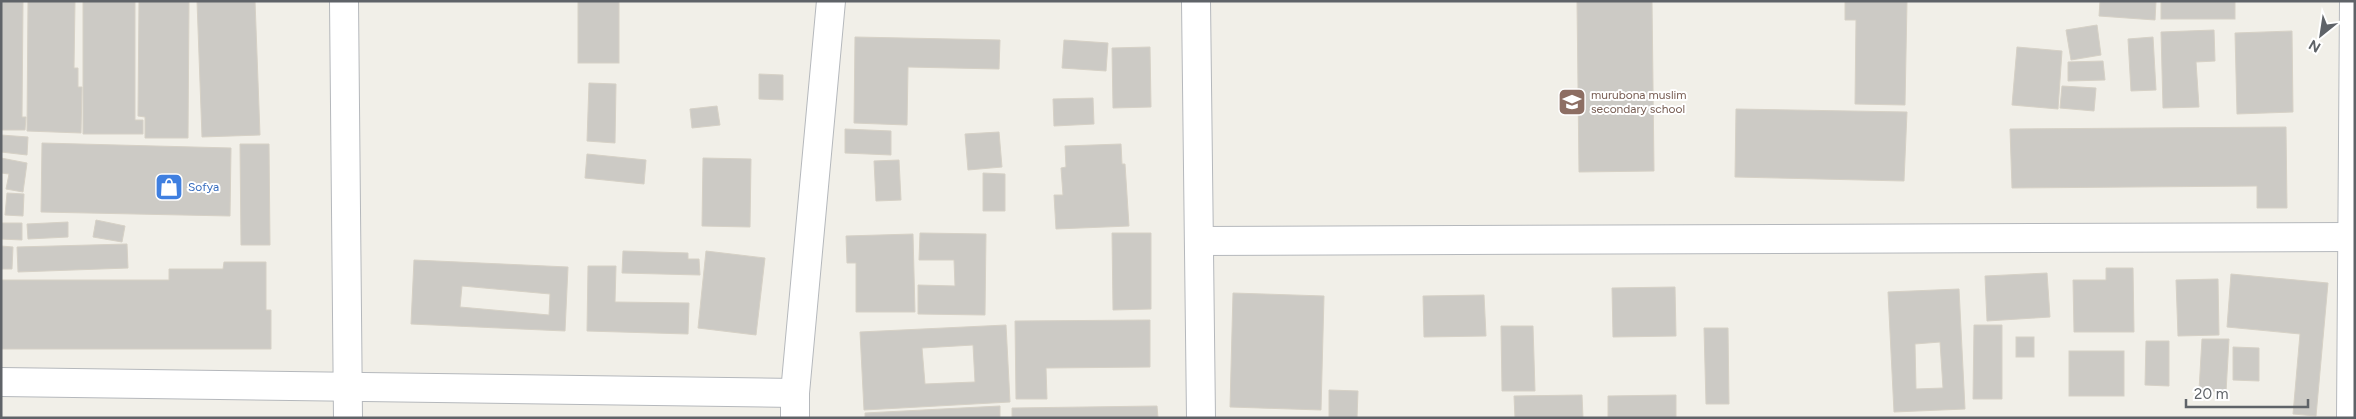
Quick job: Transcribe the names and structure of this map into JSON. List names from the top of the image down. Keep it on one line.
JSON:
{"places":{"school or university":["murubona muslim secondary school"],"shop":["Sofya"]},"scale_bar":"20 m","north":"bottom left"}
